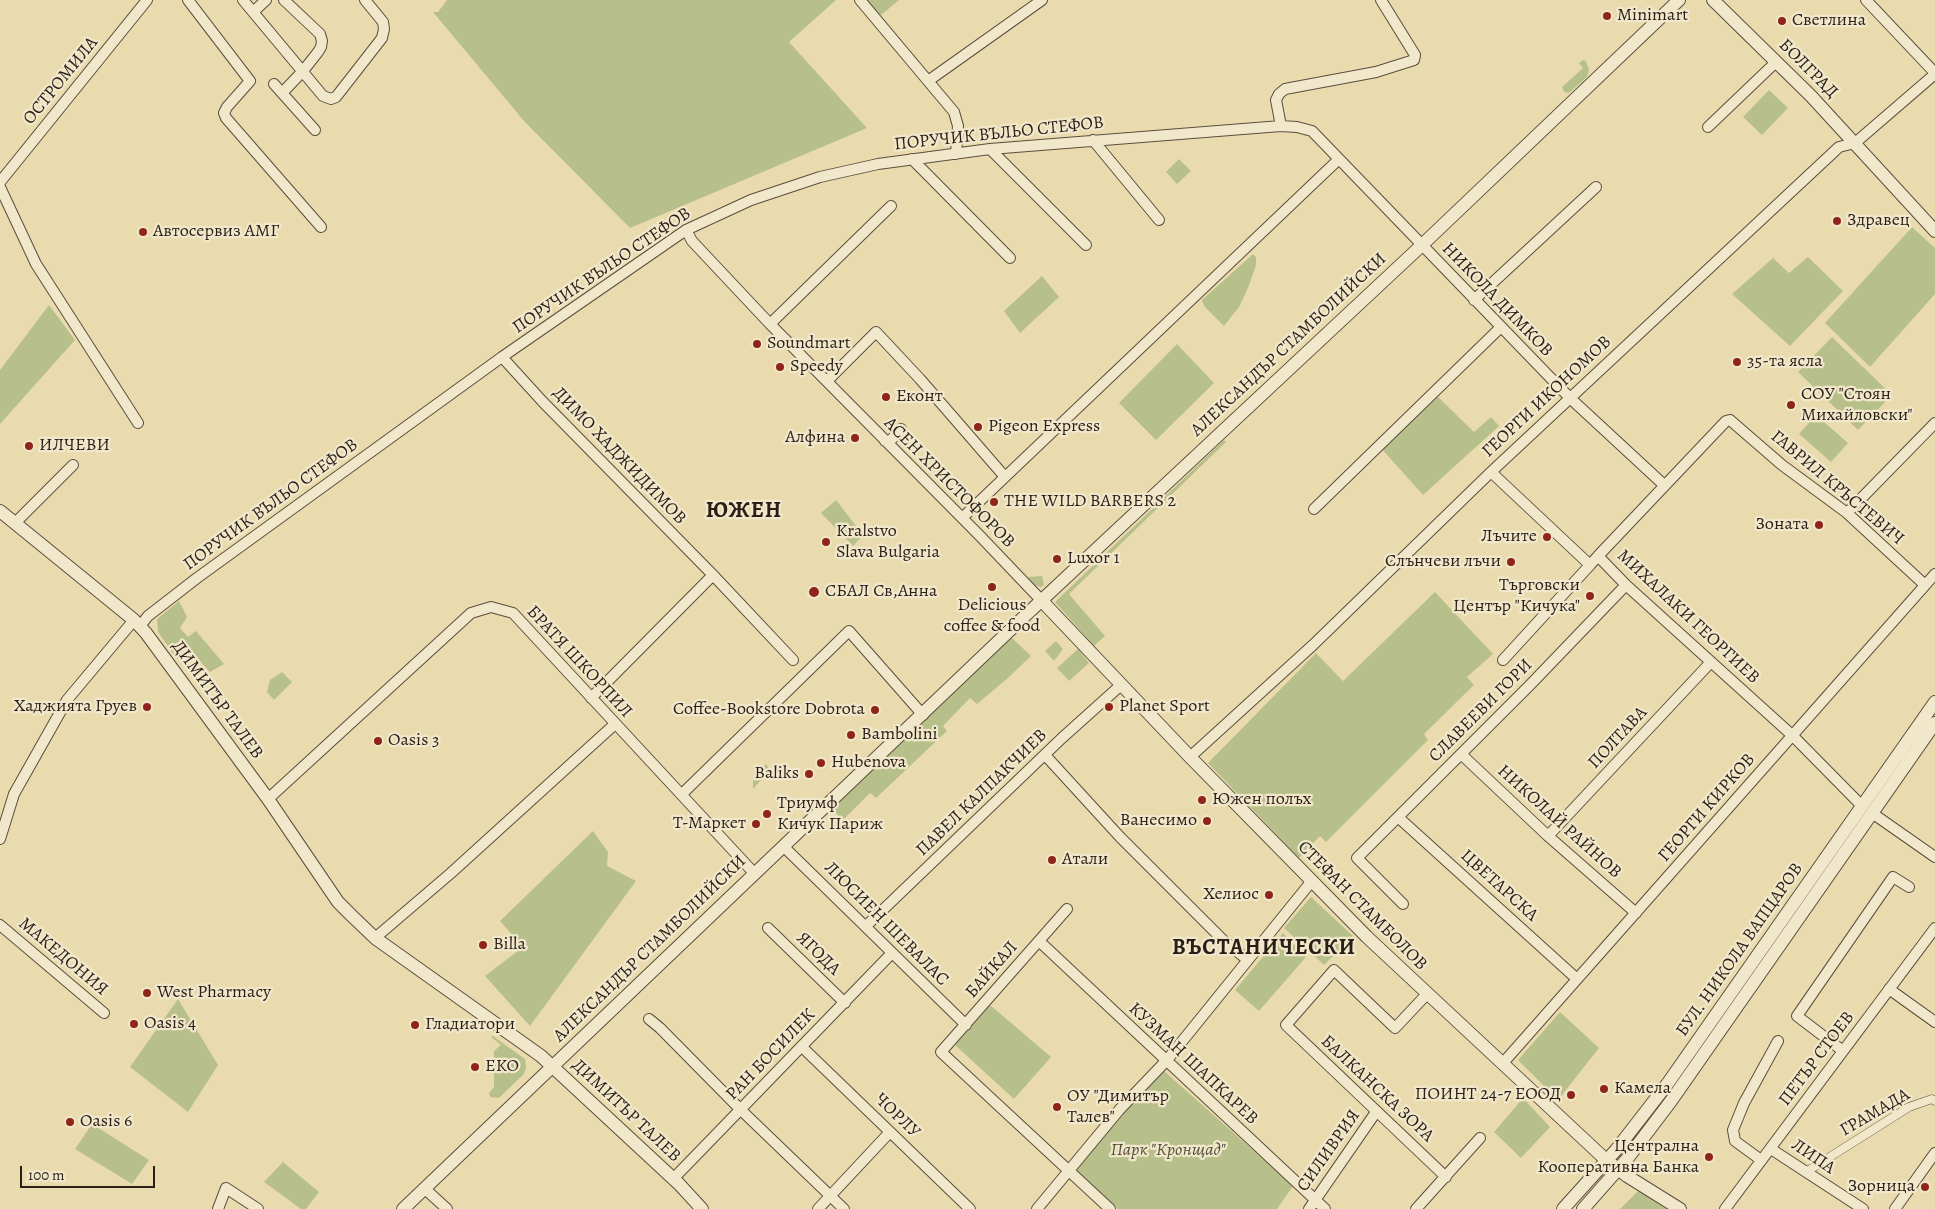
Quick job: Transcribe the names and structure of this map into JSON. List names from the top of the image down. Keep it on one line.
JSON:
{"streets":{"street":["БОЛГРАД","ОСТРОМИЛА","ПОРУЧИК ВЪЛЬО СТЕФОВ","НИКОЛА ДИМКОВ","АЛЕКСАНДЪР СТАМБОЛИЙСКИ","ГЕОРГИ ИКОНОМОВ","ДИМО ХАДЖИДИМОВ","АСЕН ХРИСТОФОРОВ","ГАВРИЛ КРЪСТЕВИЧ","МИХАЛАКИ ГЕОРГИЕВ","БРАТЯ ШКОРПИЛ","ДИМИТЪР ТАЛЕВ","СЛАВЕЕВИ ГОРИ","ПОЛТАВА","ПАВЕЛ КАЛПАКЧИЕВ","ГЕОРГИ КИРКОВ","НИКОЛАЙ РАЙНОВ","ЦВЕТАРСКА","СТЕФАН СТАМБОЛОВ","ЛЮСИЕН ШЕВАЛАС","БУЛ. НИКОЛА ВАПЦАРОВ","ЯГОДА","МАКЕДОНИЯ","БАЙКАЛ","РАН БОСИЛЕК","ПЕТЪР СТОЕВ","КУЗМАН ШАПКАРЕВ","БАЛКАНСКА ЗОРА","ГРАМАДА","ЧОРЛУ","СИЛИВРИЯ","ЛИПА"]},"crossings":[["БОЛГРАД","ГЕОРГИ ИКОНОМОВ"],["ПОРУЧИК ВЪЛЬО СТЕФОВ","НИКОЛА ДИМКОВ"],["ПОРУЧИК ВЪЛЬО СТЕФОВ","ДИМО ХАДЖИДИМОВ"],["ПОРУЧИК ВЪЛЬО СТЕФОВ","АСЕН ХРИСТОФОРОВ"],["ПОРУЧИК ВЪЛЬО СТЕФОВ","ДИМИТЪР ТАЛЕВ"],["НИКОЛА ДИМКОВ","АЛЕКСАНДЪР СТАМБОЛИЙСКИ"],["НИКОЛА ДИМКОВ","ГЕОРГИ ИКОНОМОВ"],["НИКОЛА ДИМКОВ","ГАВРИЛ КРЪСТЕВИЧ"],["АЛЕКСАНДЪР СТАМБОЛИЙСКИ","АСЕН ХРИСТОФОРОВ"],["АЛЕКСАНДЪР СТАМБОЛИЙСКИ","БРАТЯ ШКОРПИЛ"],["АЛЕКСАНДЪР СТАМБОЛИЙСКИ","ДИМИТЪР ТАЛЕВ"],["АЛЕКСАНДЪР СТАМБОЛИЙСКИ","СТЕФАН СТАМБОЛОВ"],["АЛЕКСАНДЪР СТАМБОЛИЙСКИ","ЛЮСИЕН ШЕВАЛАС"],["ГЕОРГИ ИКОНОМОВ","МИХАЛАКИ ГЕОРГИЕВ"],["ГЕОРГИ ИКОНОМОВ","СТЕФАН СТАМБОЛОВ"],["АСЕН ХРИСТОФОРОВ","СТЕФАН СТАМБОЛОВ"],["ГАВРИЛ КРЪСТЕВИЧ","ГЕОРГИ КИРКОВ"],["МИХАЛАКИ ГЕОРГИЕВ","СЛАВЕЕВИ ГОРИ"],["МИХАЛАКИ ГЕОРГИЕВ","ПОЛТАВА"],["МИХАЛАКИ ГЕОРГИЕВ","ГЕОРГИ КИРКОВ"],["МИХАЛАКИ ГЕОРГИЕВ","БУЛ. НИКОЛА ВАПЦАРОВ"],["БРАТЯ ШКОРПИЛ","ДИМИТЪР ТАЛЕВ"],["ДИМИТЪР ТАЛЕВ","РАН БОСИЛЕК"],["СЛАВЕЕВИ ГОРИ","НИКОЛАЙ РАЙНОВ"],["СЛАВЕЕВИ ГОРИ","ЦВЕТАРСКА"],["ПОЛТАВА","НИКОЛАЙ РАЙНОВ"],["ПАВЕЛ КАЛПАКЧИЕВ","СТЕФАН СТАМБОЛОВ"],["ПАВЕЛ КАЛПАКЧИЕВ","ЛЮСИЕН ШЕВАЛАС"],["ГЕОРГИ КИРКОВ","НИКОЛАЙ РАЙНОВ"],["ГЕОРГИ КИРКОВ","ЦВЕТАРСКА"],["ГЕОРГИ КИРКОВ","СТЕФАН СТАМБОЛОВ"],["СТЕФАН СТАМБОЛОВ","БУЛ. НИКОЛА ВАПЦАРОВ"],["СТЕФАН СТАМБОЛОВ","БАЛКАНСКА ЗОРА"],["ЛЮСИЕН ШЕВАЛАС","БАЙКАЛ"],["ЛЮСИЕН ШЕВАЛАС","РАН БОСИЛЕК"],["ЯГОДА","РАН БОСИЛЕК"],["БАЙКАЛ","КУЗМАН ШАПКАРЕВ"],["РАН БОСИЛЕК","ЧОРЛУ"],["ПЕТЪР СТОЕВ","ЛИПА"],["КУЗМАН ШАПКАРЕВ","СИЛИВРИЯ"],["БАЛКАНСКА ЗОРА","СИЛИВРИЯ"],["ГРАМАДА","ЛИПА"]],"districts":["ЮЖЕН","ВЪСТАНИЧЕСКИ"],"parks":["Парк \"Кронщад\""],"places":["Minimart","Светлина","Здравец","Автосервиз АМГ","Soundmart","35-та ясла","Speedy","Еконт","СОУ \"Стоян Михайловски\"","Pigeon Express","Алфина","ИЛЧЕВИ","THE WILD BARBERS 2","Зоната","Лъчите","Kralstvo Slava Bulgaria","Luxor 1","Слънчеви лъчи","Delicious coffee & food","СБАЛ Св,Анна","Търговски Център \"Кичука\"","Хаджията Груев","Planet Sport","Coffee-Bookstore Dobrota","Bambolini","Oasis 3","Hubenova","Baliks","Южен полъх","Триумф Кичук Париж","Ванесимо","Т-Маркет","Атали","Хелиос","Billa","West Pharmacy","Oasis 4","Гладиатори","EKO","Камела","ПОИНТ 24-7 ЕООД","ОУ \"Димитър Талев\"","Oasis 6","Централна Кооперативна Банка","Зорница"],"scale_bar":"100 m"}
